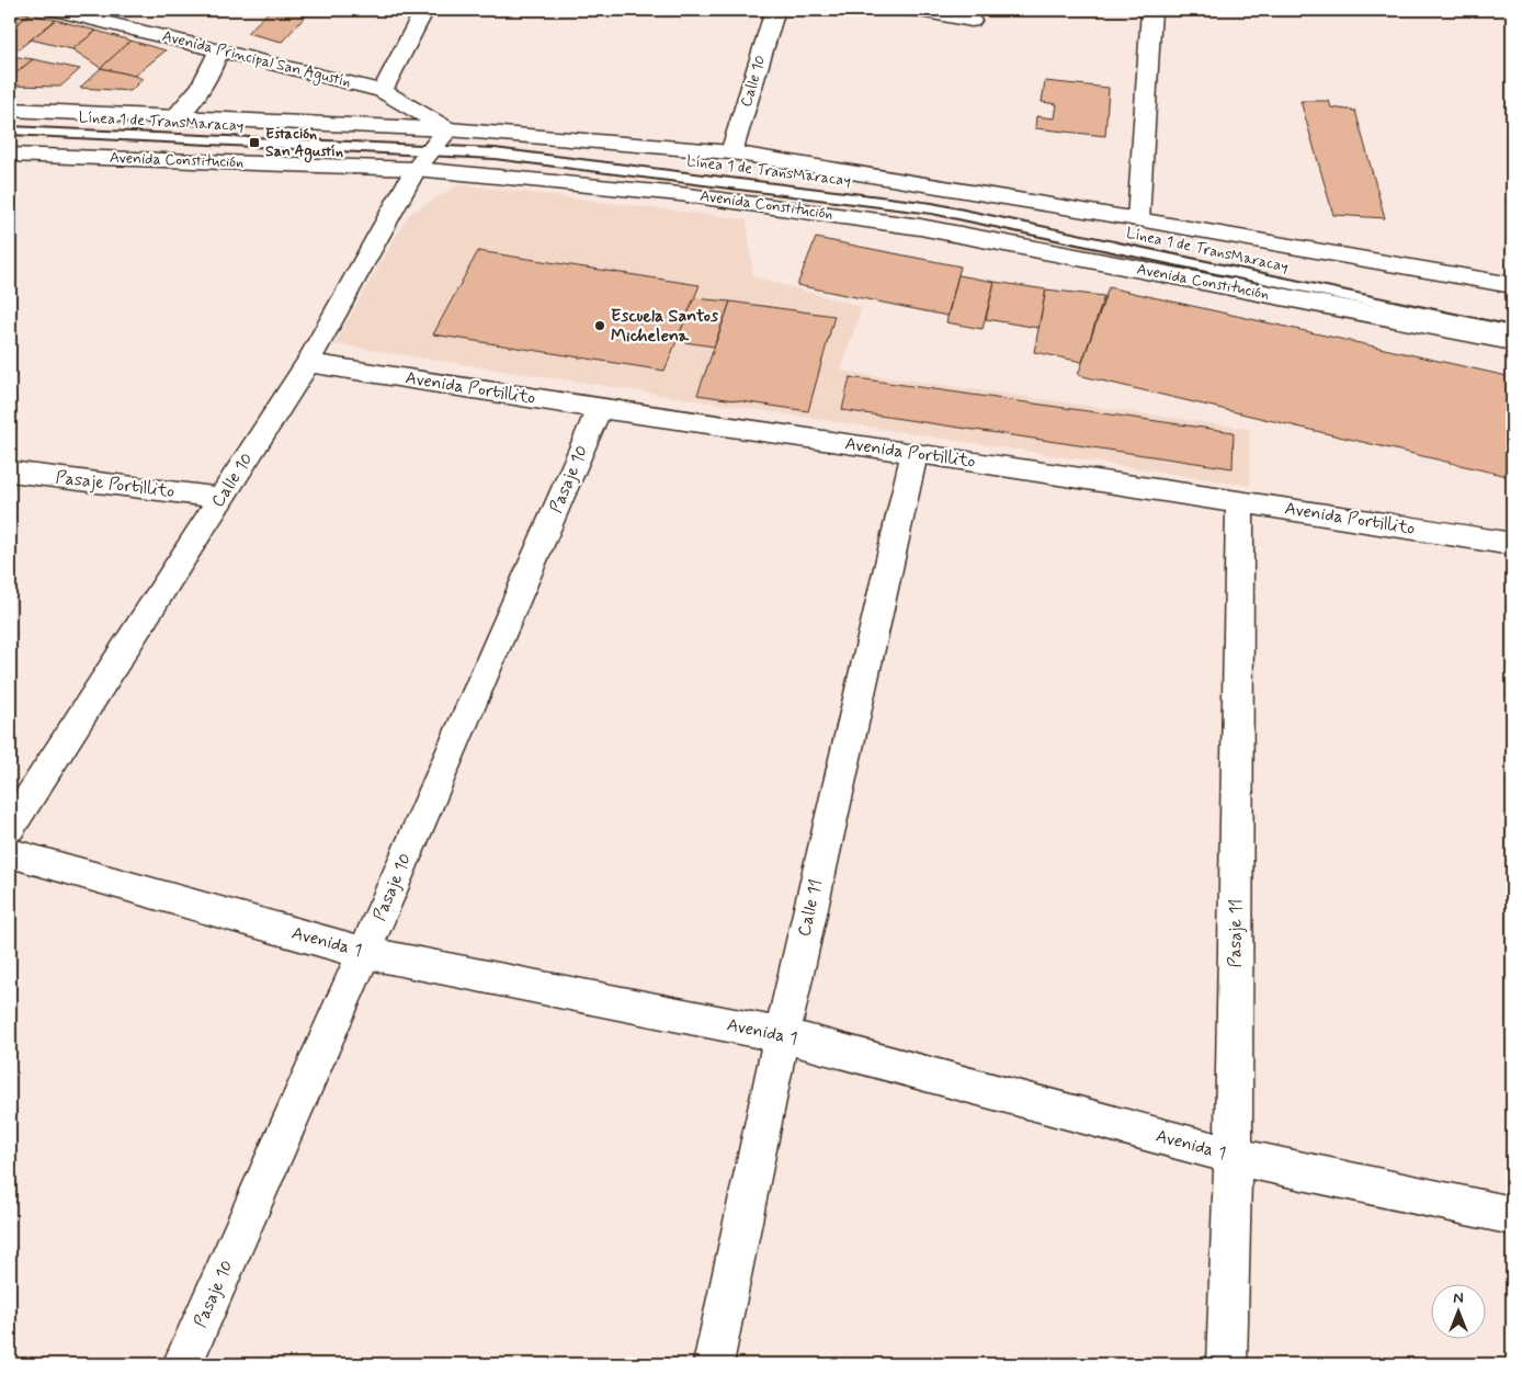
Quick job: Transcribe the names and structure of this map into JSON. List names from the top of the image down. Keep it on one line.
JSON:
{"streets":{"street":["Avenida Principal San Agustín","Calle 10","Avenida Constitución","Avenida Portillito","Pasaje 10","Pasaje Portillito","Calle 11","Pasaje 11","Avenida 1"],"lane":["Línea 1 de TransMaracay"]},"crossings":[["Avenida Principal San Agustín","Calle 10"],["Calle 10","Línea 1 de TransMaracay"],["Calle 10","Avenida Constitución"],["Calle 10","Avenida Portillito"],["Calle 10","Pasaje Portillito"],["Línea 1 de TransMaracay","Avenida Constitución"],["Avenida Portillito","Pasaje 10"],["Avenida Portillito","Calle 11"],["Avenida Portillito","Pasaje 11"],["Pasaje 10","Avenida 1"],["Calle 11","Avenida 1"],["Pasaje 11","Avenida 1"]],"places":{"transit":["Estación San Agustín"],"other":["Escuela Santos Michelena"]},"north":"top"}
